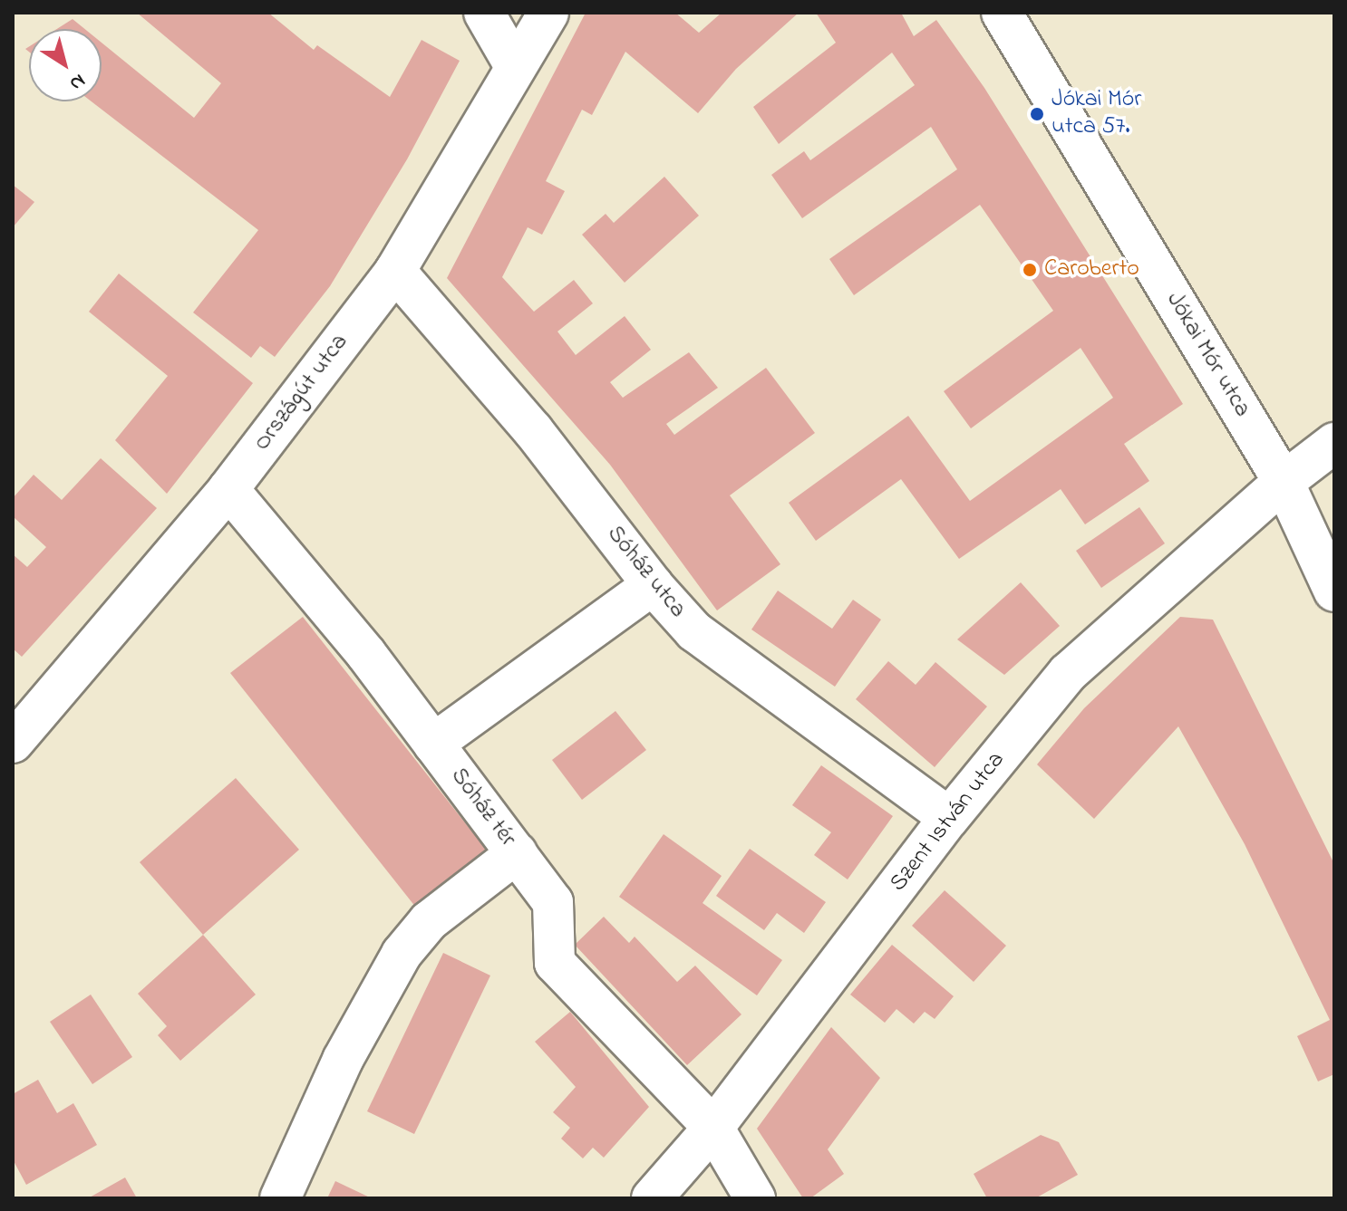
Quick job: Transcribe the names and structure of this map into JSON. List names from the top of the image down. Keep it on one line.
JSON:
{"streets":{"street":["Jókai Mór utca","Országút utca","Sóház utca","Sóház tér","Szent István utca"]},"crossings":[["Jókai Mór utca","Szent István utca"],["Országút utca","Sóház utca"],["Országút utca","Sóház tér"],["Sóház utca","Szent István utca"],["Sóház tér","Szent István utca"]],"places":["Jókai Mór utca 57.","Caroberto"],"north":"bottom right"}
